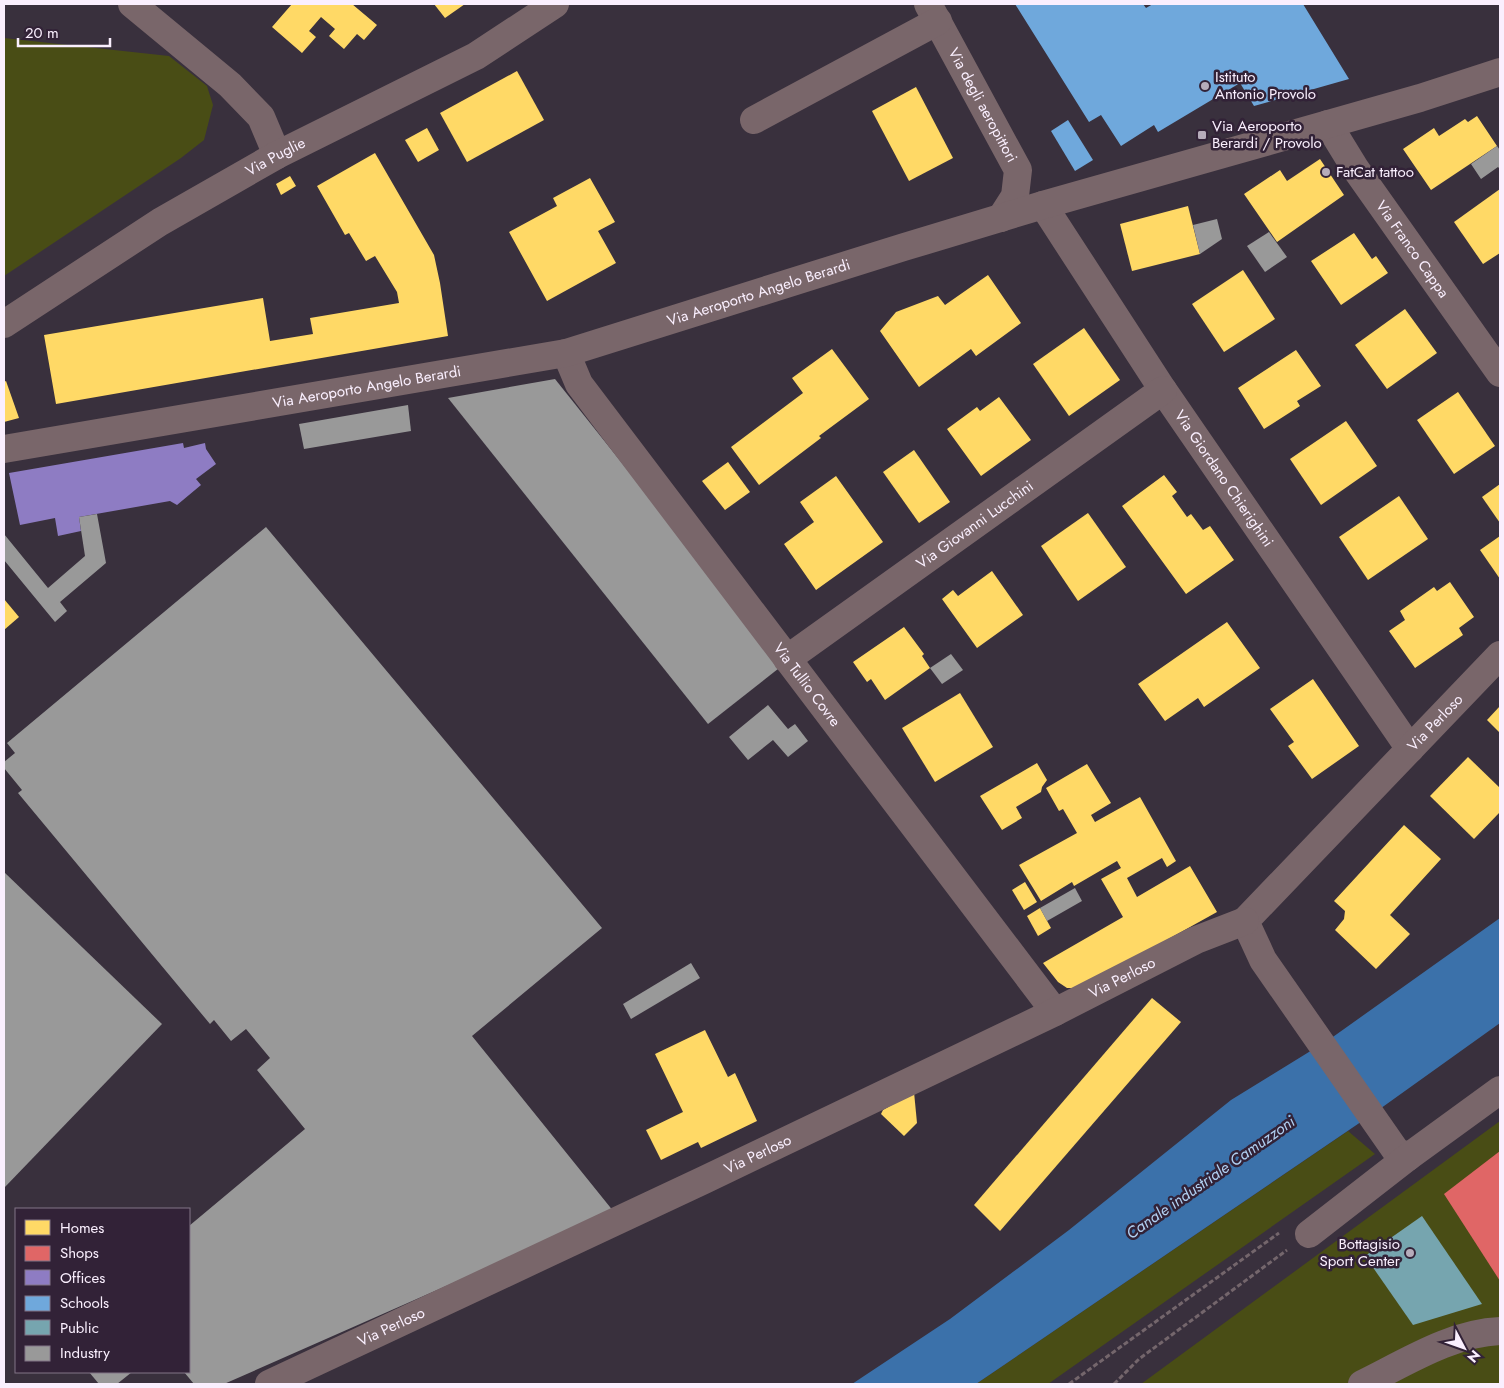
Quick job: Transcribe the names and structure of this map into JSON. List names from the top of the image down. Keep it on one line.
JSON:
{"streets":{"street":["Via degli aeropittori","Via Puglie","Via Franco Cappa","Via Aeroporto Angelo Berardi","Via Giordano Chierighini","Via Giovanni Lucchini","Via Tullio Covre","Via Perloso"]},"crossings":[["Via degli aeropittori","Via Aeroporto Angelo Berardi"],["Via Franco Cappa","Via Aeroporto Angelo Berardi"],["Via Aeroporto Angelo Berardi","Via Giordano Chierighini"],["Via Aeroporto Angelo Berardi","Via Tullio Covre"],["Via Giordano Chierighini","Via Giovanni Lucchini"],["Via Giordano Chierighini","Via Perloso"],["Via Giovanni Lucchini","Via Tullio Covre"],["Via Tullio Covre","Via Perloso"]],"water":["Canale industriale Camuzzoni"],"places":{"other":["Istituto Antonio Provolo","FatCat tattoo","Bottagisio Sport Center"],"transit":["Via Aeroporto Berardi / Provolo"]},"legend":["Homes","Shops","Offices","Schools","Public","Industry"],"scale_bar":"20 m","north":"bottom right"}
